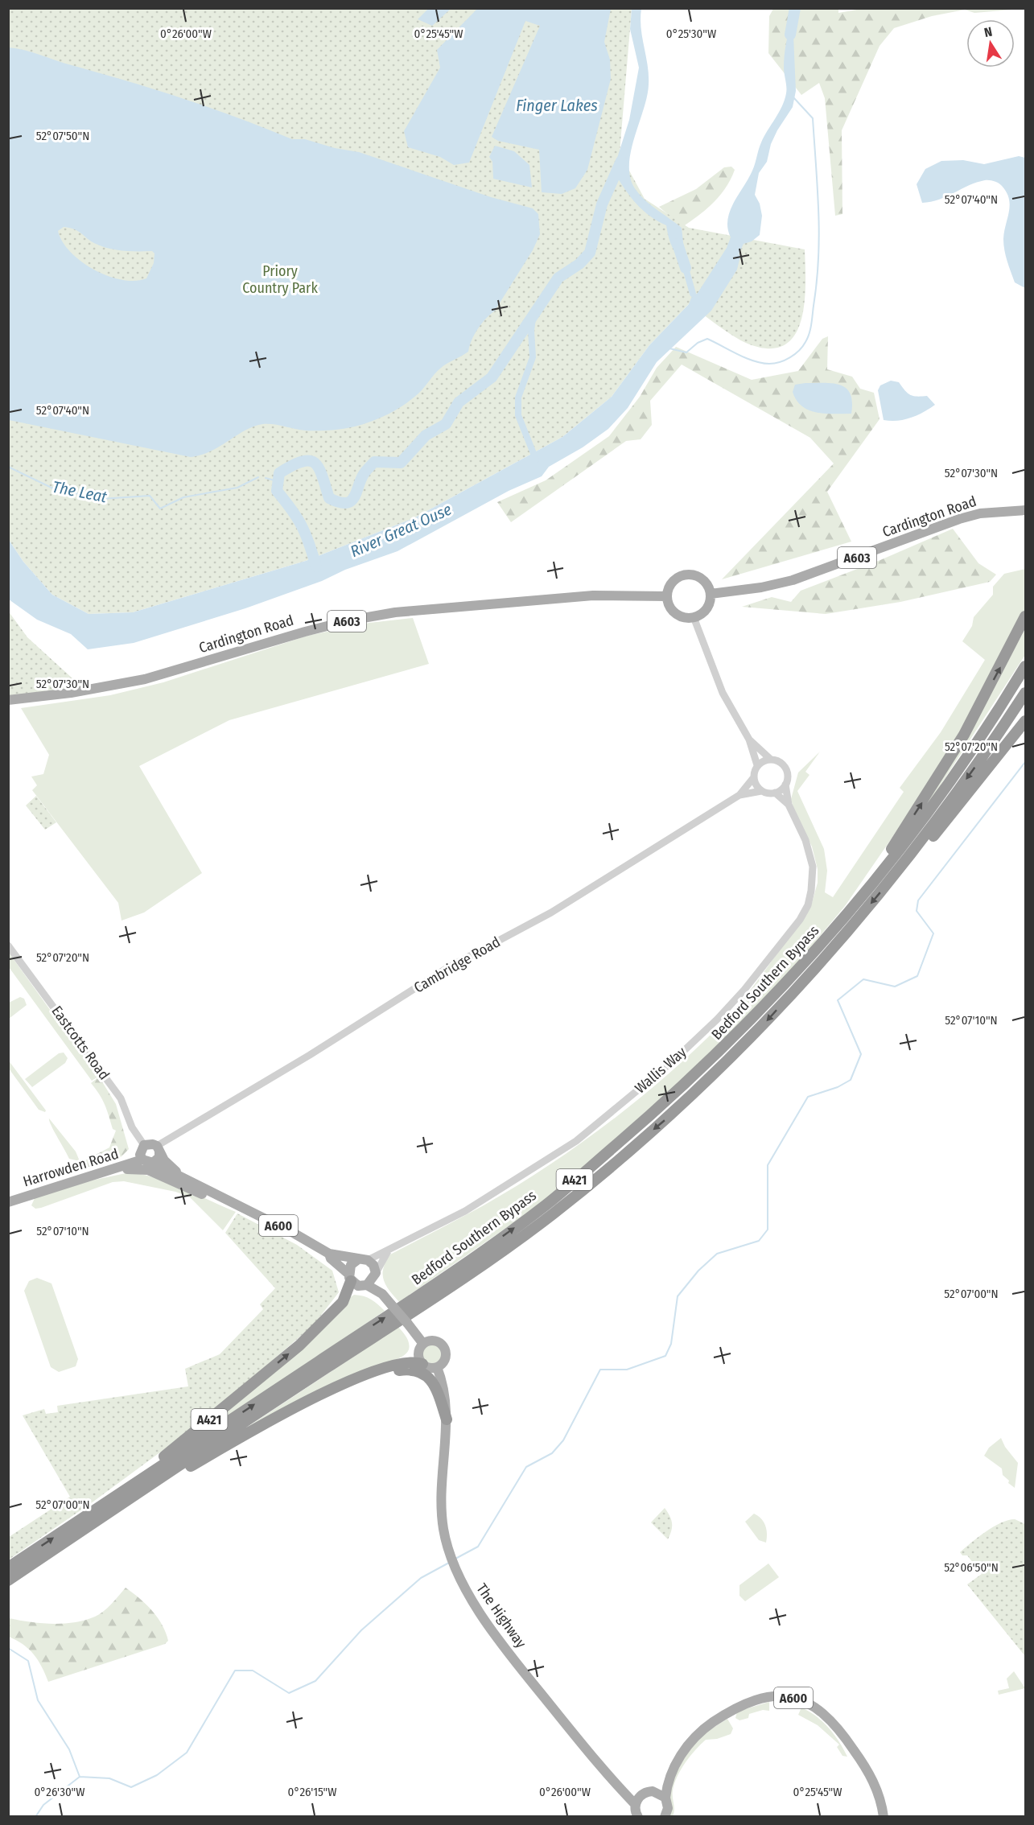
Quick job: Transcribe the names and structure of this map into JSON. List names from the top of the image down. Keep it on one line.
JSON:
{"streets":{"highway":["Bedford Southern Bypass","A421"],"main road":["Cardington Road","A603","Harrowden Road","A600","The Highway"],"street":["Cambridge Road","Eastcotts Road","Wallis Way"]},"crossings":[["Cambridge Road","Eastcotts Road"],["Cambridge Road","Wallis Way"],["Cambridge Road","Harrowden Road"],["Cambridge Road","A600"],["Bedford Southern Bypass","A421"],["Eastcotts Road","Harrowden Road"],["Eastcotts Road","A600"],["Wallis Way","A421"],["Wallis Way","A600"],["Harrowden Road","A600"],["A421","A600"],["A421","The Highway"]],"water":["Finger Lakes","The Leat","River Great Ouse"],"parks":["Priory Country Park"],"north":"top","coordinates":["0°26'00\"W","0°25'45\"W","0°25'30\"W","52°07'50\"N","52°07'40\"N","52°07'30\"N","52°07'20\"N","52°07'10\"N","52°07'00\"N","52°06'50\"N","0°26'30\"W","0°26'15\"W"]}
